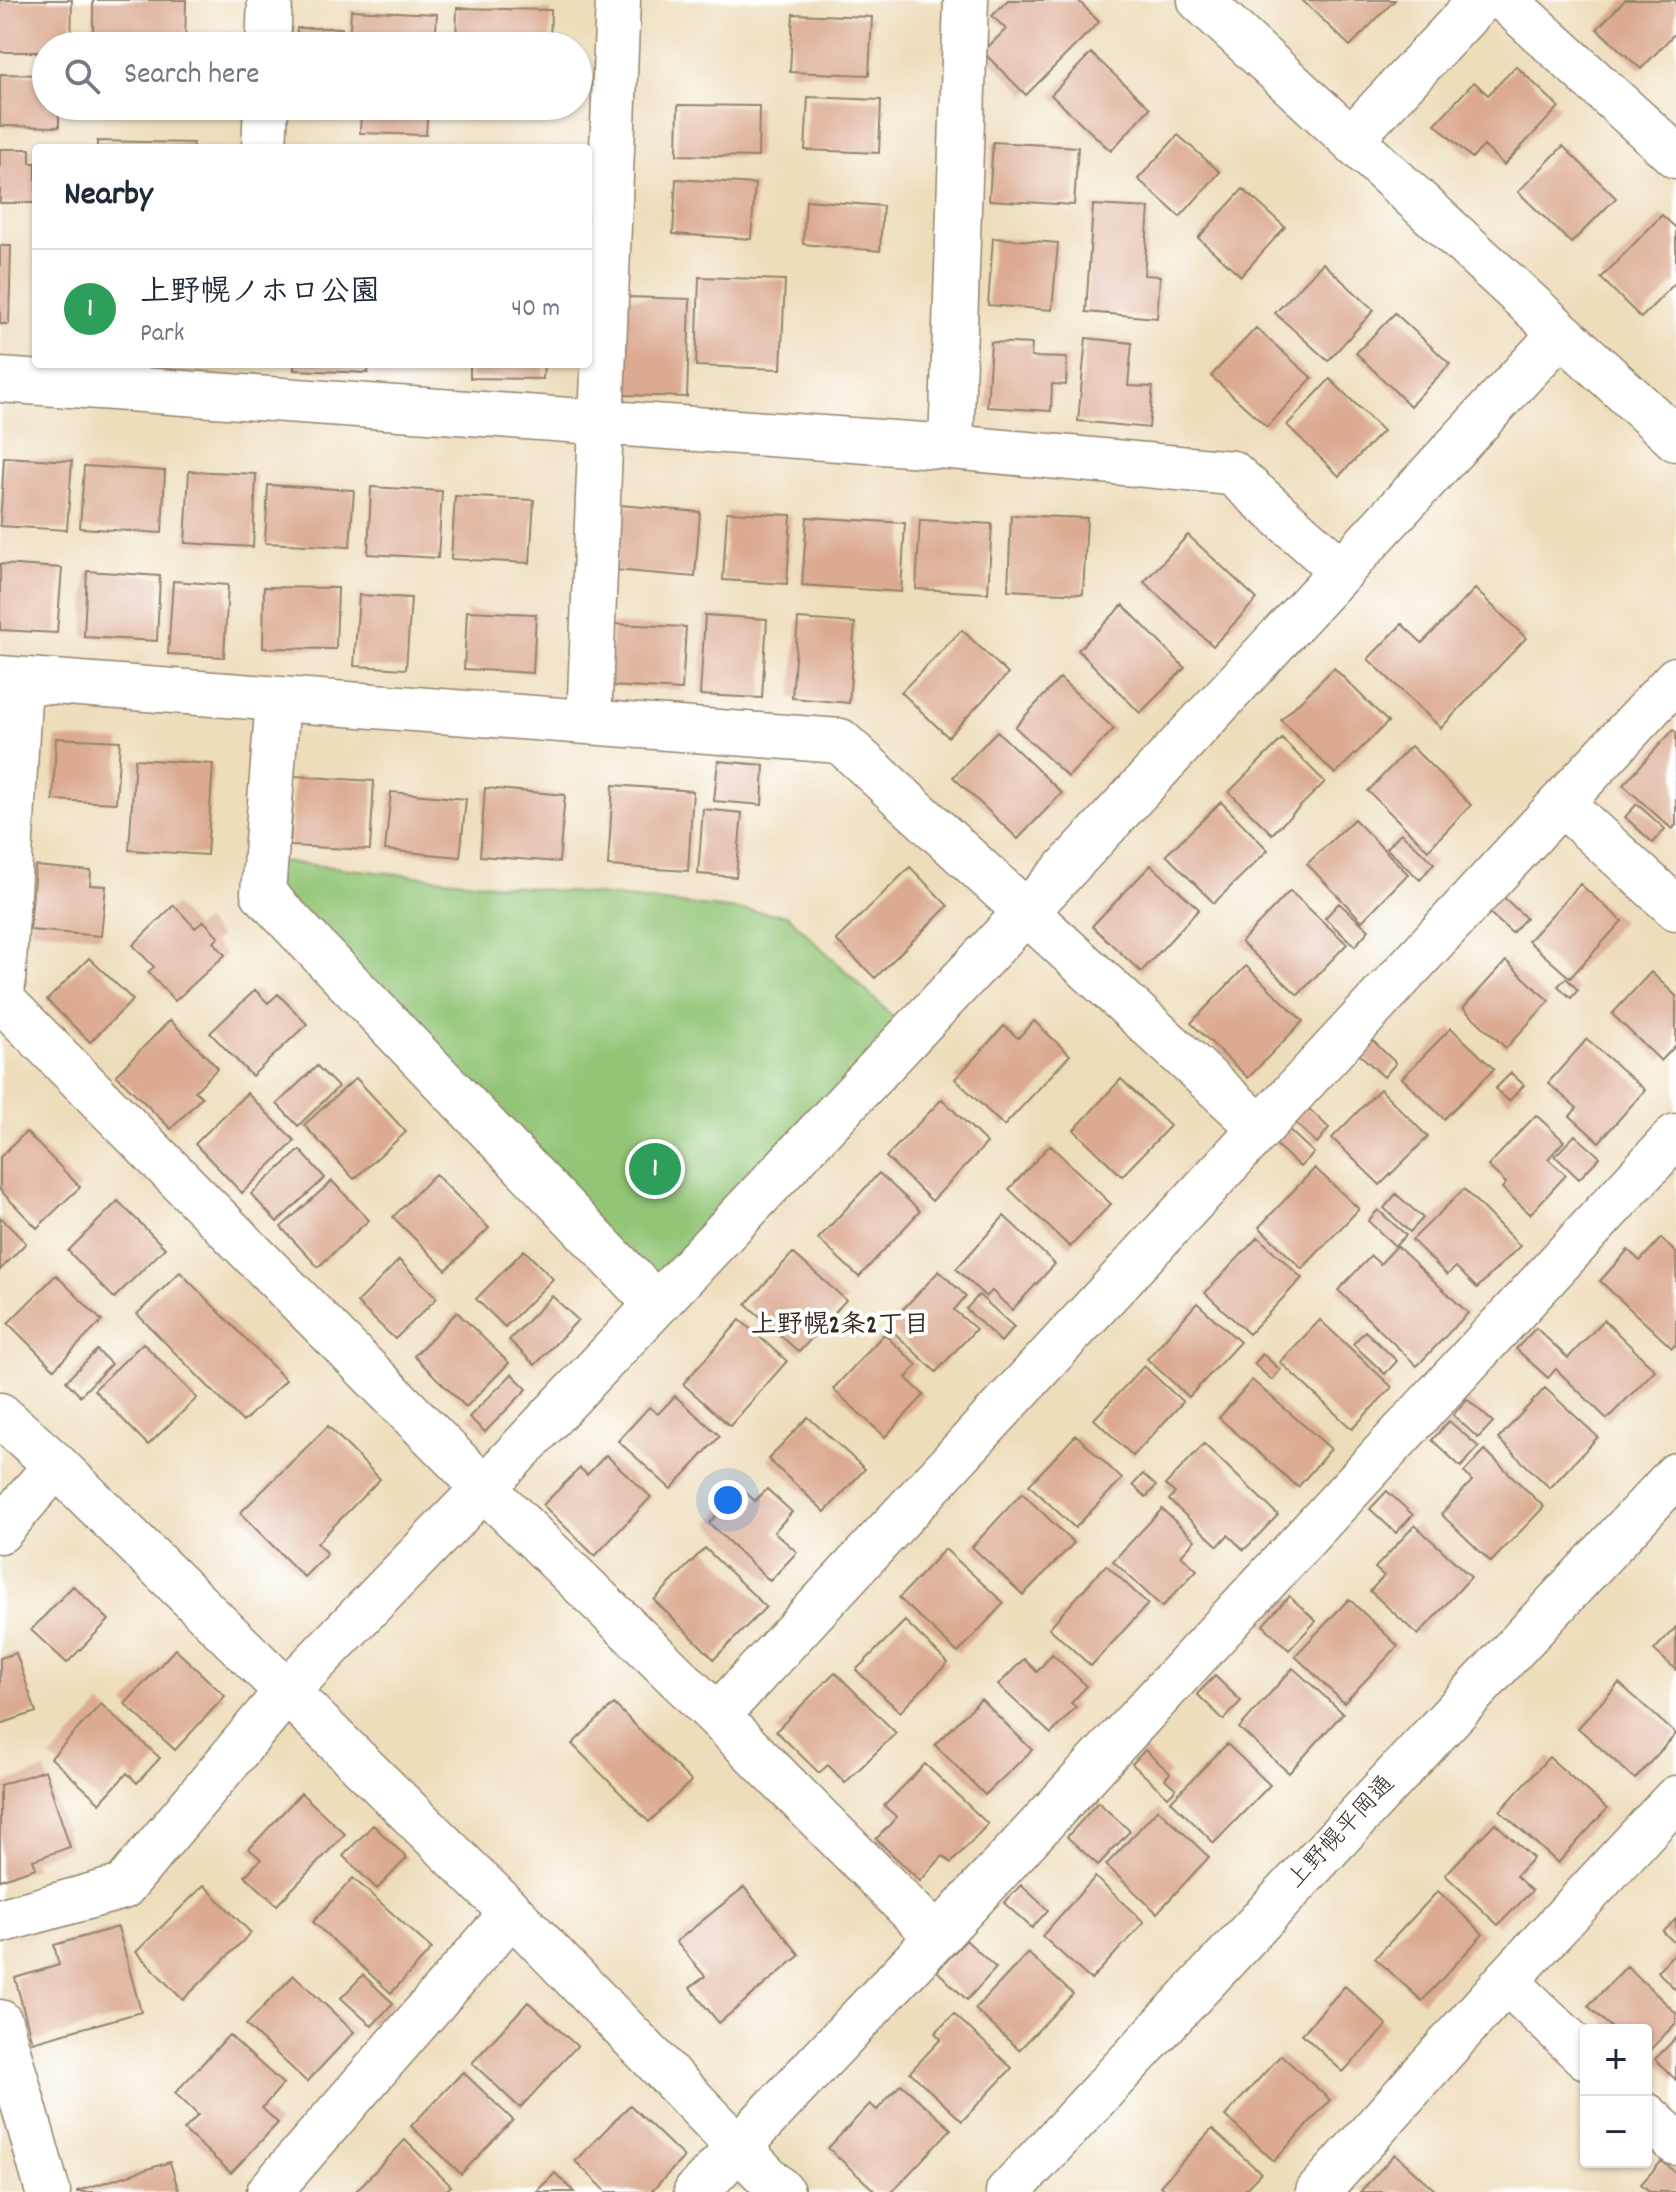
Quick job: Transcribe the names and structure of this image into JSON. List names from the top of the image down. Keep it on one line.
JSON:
{"streets":{"street":["上野幌平岡通"]},"districts":["上野幌2条2丁目"],"page":{"search":"Search here","heading":"Nearby","list":[{"mark":"1","name":"上野幌ノホロ公園","note":"Park","value":"40 m"}],"pins":"1","map_buttons":["+","−"]}}
